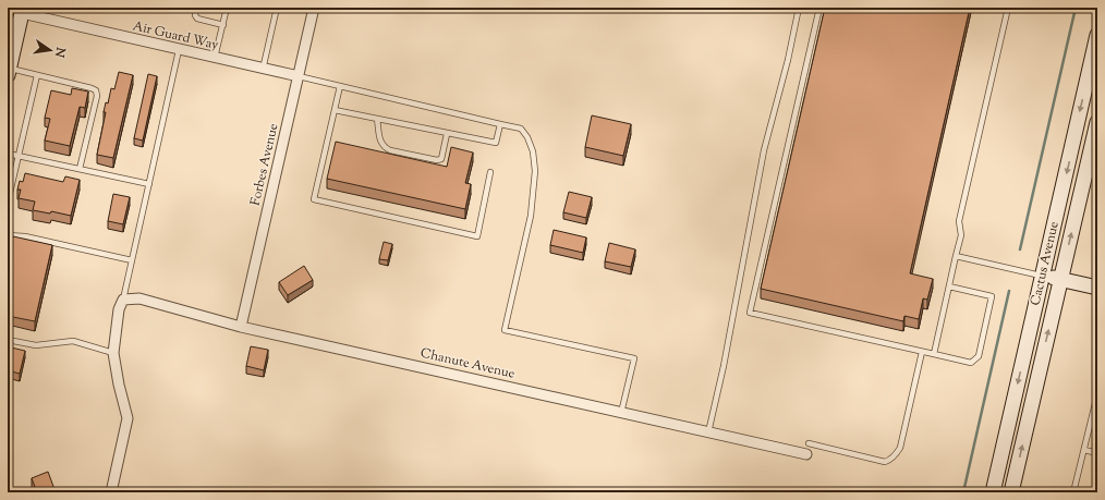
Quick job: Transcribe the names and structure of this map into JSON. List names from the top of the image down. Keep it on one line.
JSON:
{"streets":{"main road":["Cactus Avenue"],"street":["Air Guard Way","Forbes Avenue","Chanute Avenue"]},"crossings":[["Air Guard Way","Forbes Avenue"],["Forbes Avenue","Chanute Avenue"]],"north":"right"}
